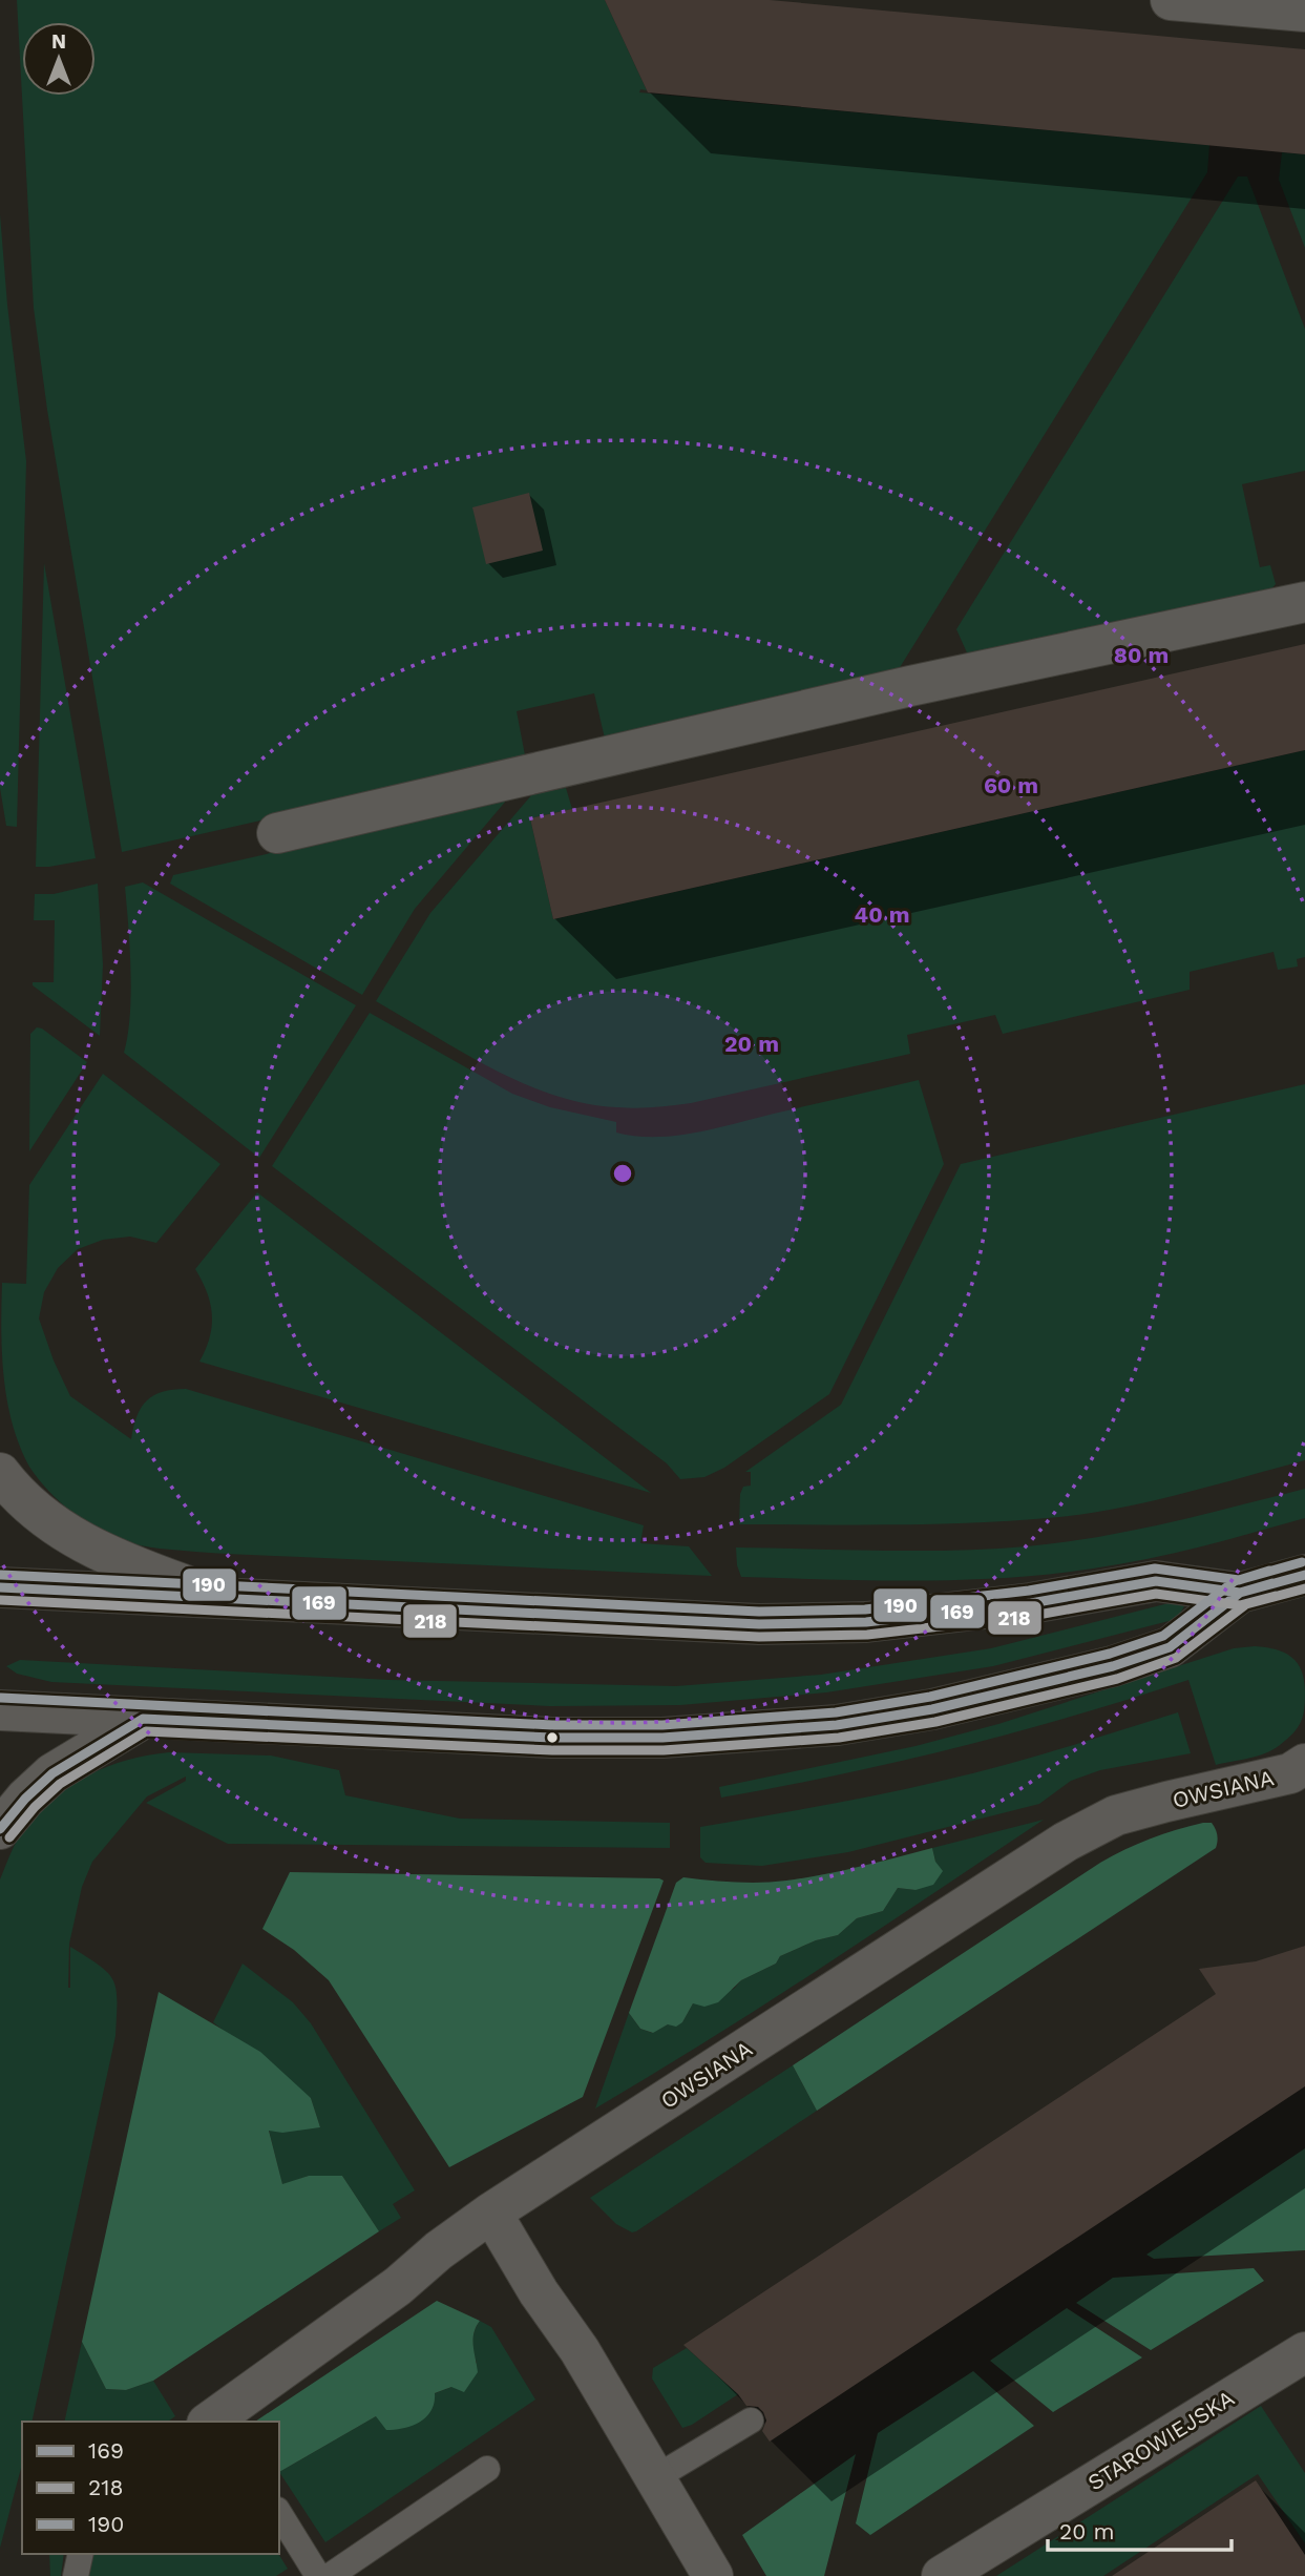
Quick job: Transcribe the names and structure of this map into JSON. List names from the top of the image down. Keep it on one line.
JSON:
{"streets":{"street":["OWSIANA","STAROWIEJSKA"]},"lines":["transit line 190","transit line 169","transit line 218"],"legend":["169","218","190"],"scale_bar":"20 m","north":"top","rings":["80 m","60 m","40 m","20 m"]}
